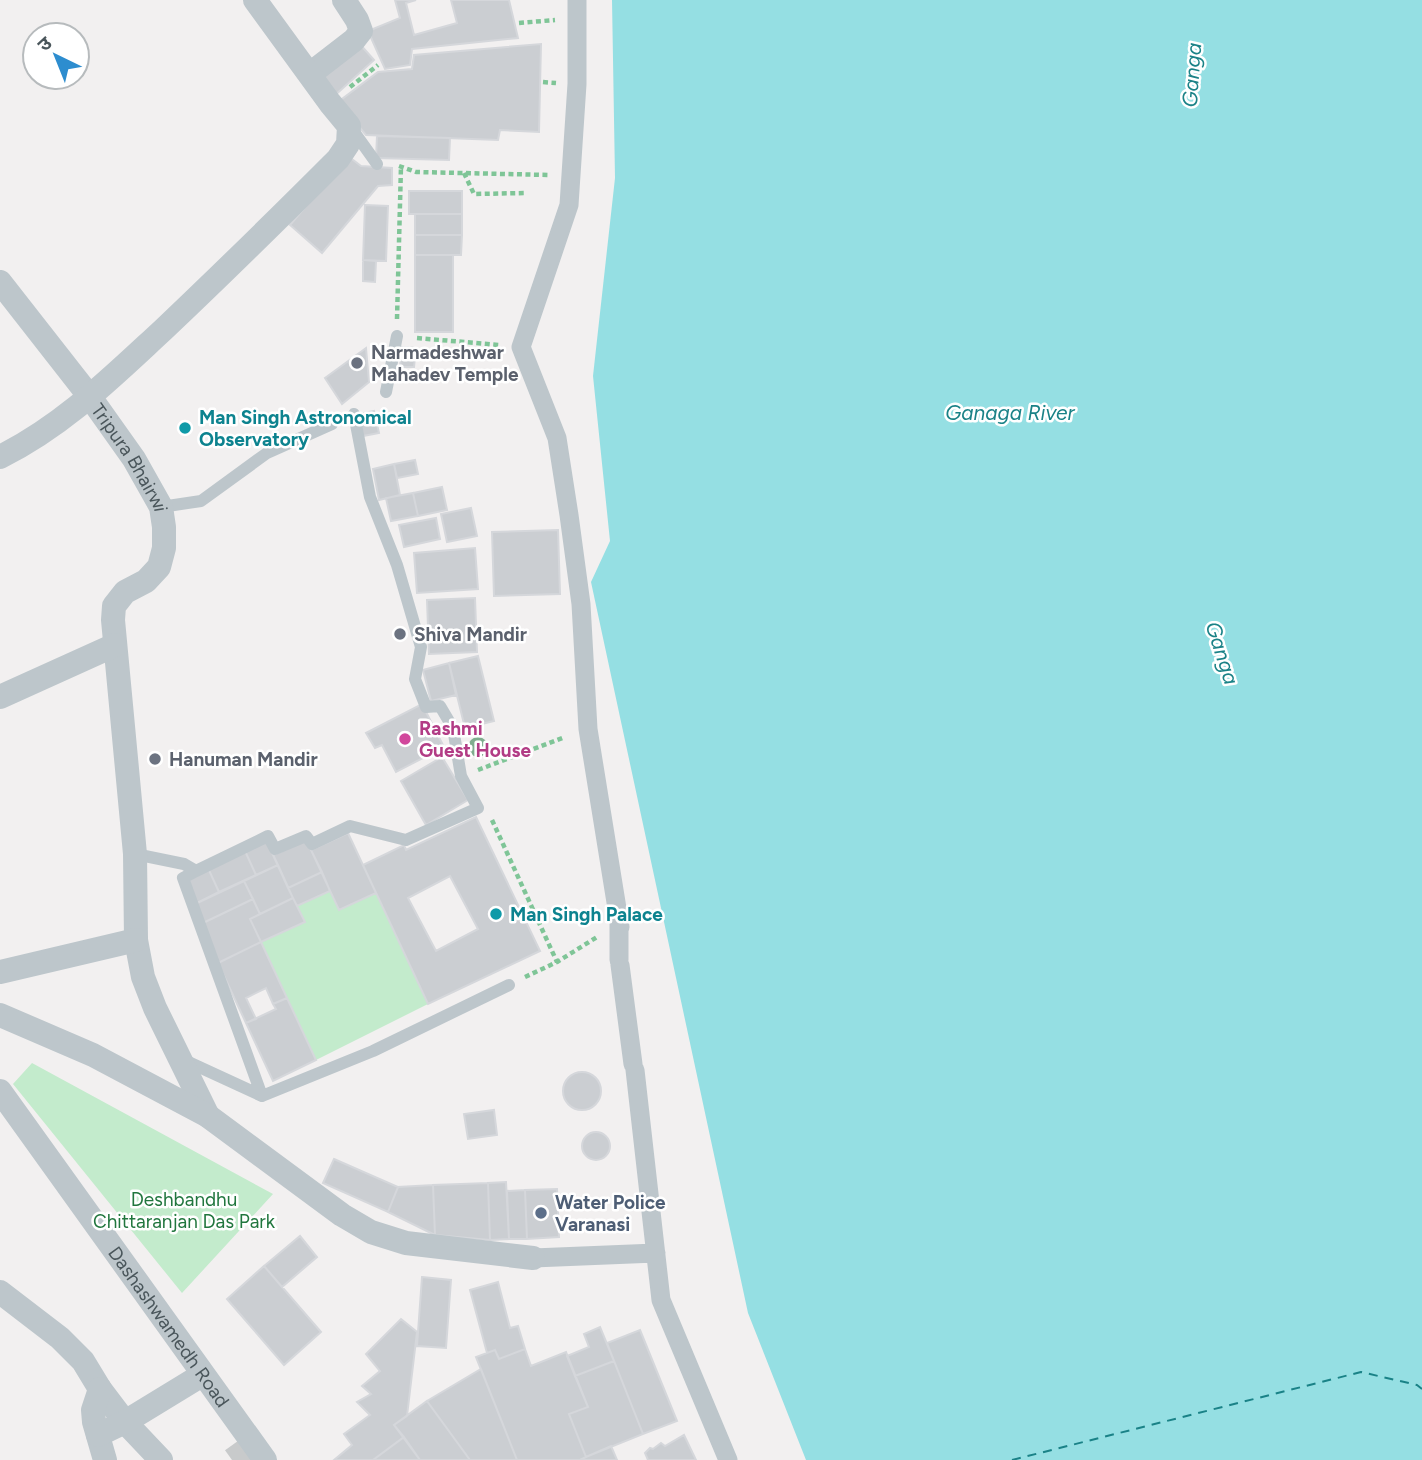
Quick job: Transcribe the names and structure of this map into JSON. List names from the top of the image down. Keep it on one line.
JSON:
{"streets":{"street":["Tripura Bhairwi","Dashashwamedh Road"]},"water":["Ganga","Ganaga River"],"parks":["Deshbandhu Chittaranjan Das Park"],"places":["Narmadeshwar Mahadev Temple","Man Singh Astronomical Observatory","Shiva Mandir","Rashmi Guest House","Hanuman Mandir","Man Singh Palace","Water Police Varanasi"],"north":"top left"}
